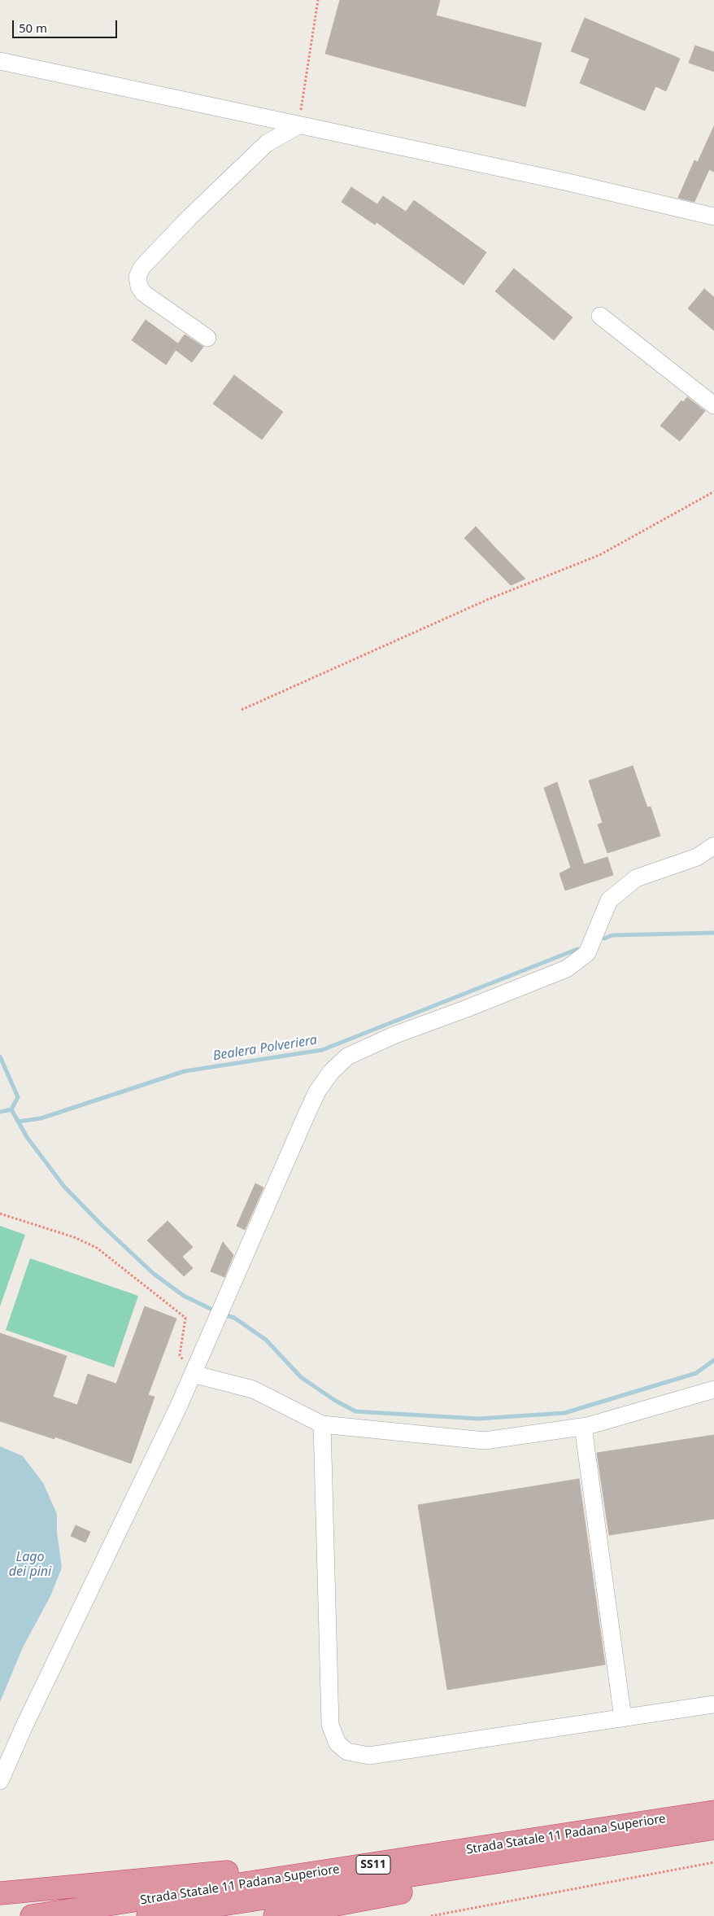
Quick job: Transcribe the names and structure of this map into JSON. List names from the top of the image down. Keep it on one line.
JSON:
{"streets":{"highway":["Strada Statale 11 Padana Superiore","SS11"]},"water":["Bealera Polveriera","Lago dei pini"],"scale_bar":"50 m"}
